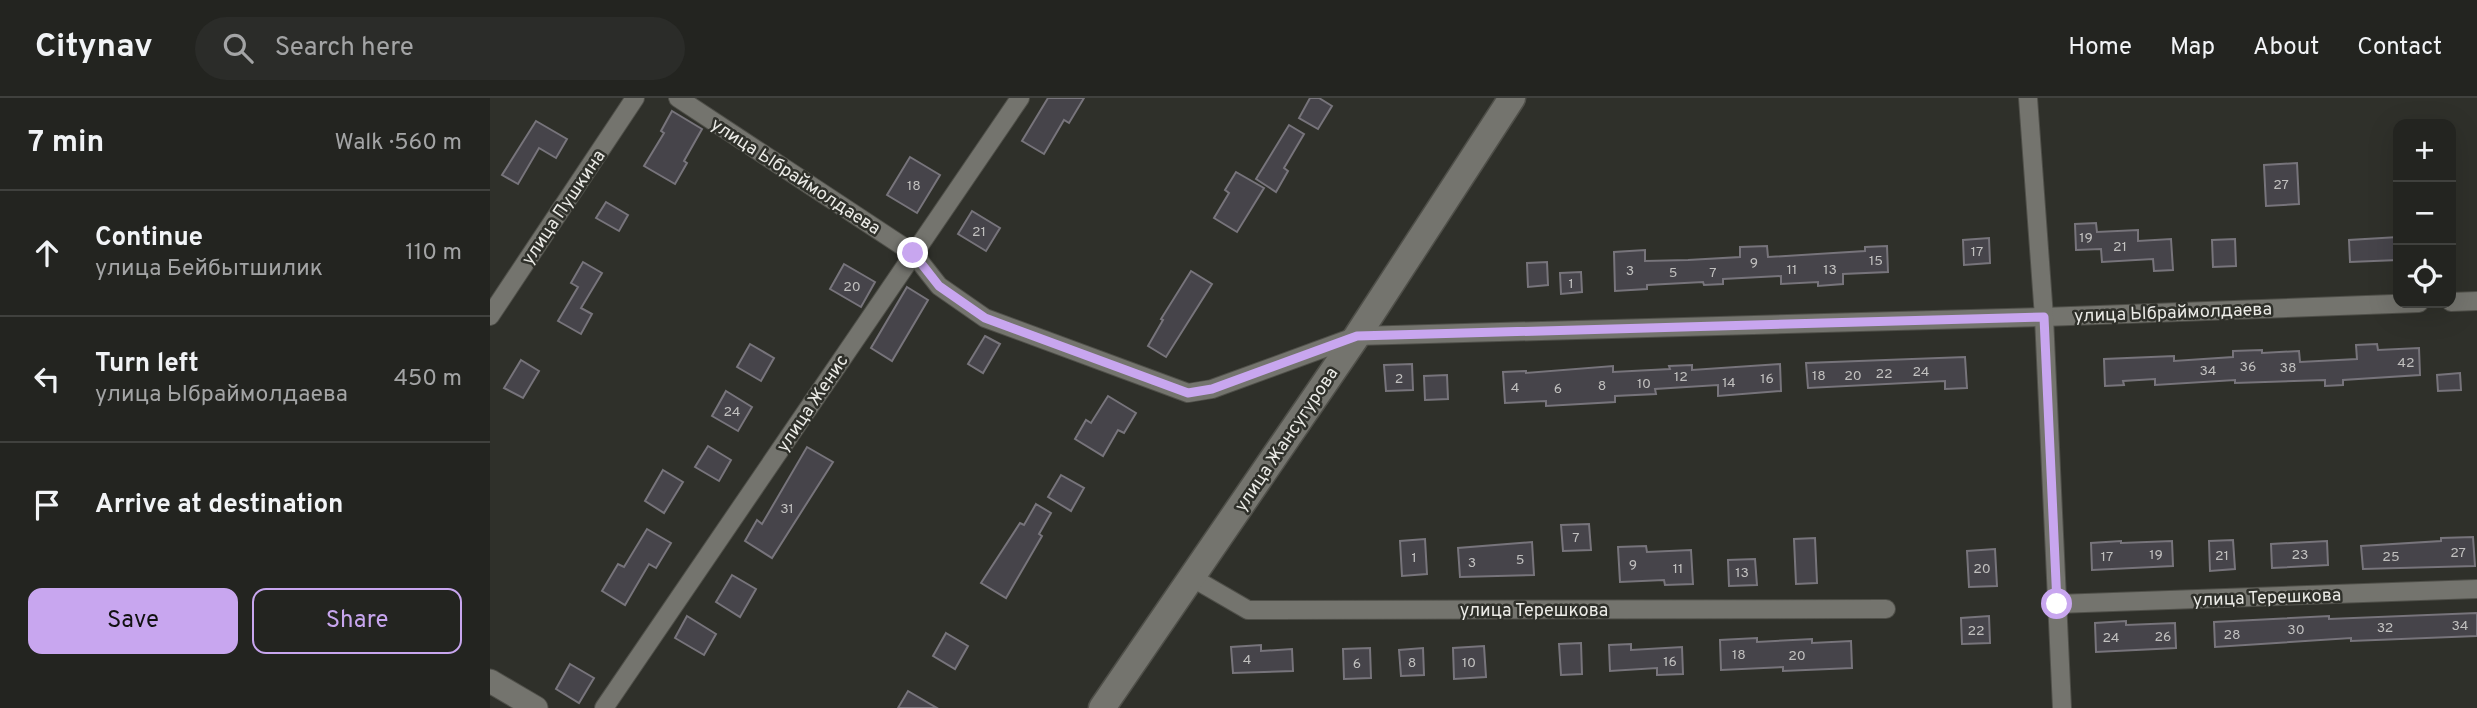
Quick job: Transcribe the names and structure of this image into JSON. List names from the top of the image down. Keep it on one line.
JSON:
{"streets":{"main road":["улица Жансугурова"],"street":["улица Ыбраймолдаева","улица Пушкина","улица Женис","улица Терешкова"]},"crossings":[["улица Ыбраймолдаева","улица Женис"],["улица Ыбраймолдаева","улица Жансугурова"],["улица Жансугурова","улица Терешкова"]],"house_numbers":["27","18","21","19","21","17","15","9","11","13","3","5","7","1","20","42","36","38","34","24","22","18","20","12","2","16","14","10","8","4","6","24","31","7","27","19","23","21","17","25","1","5","3","9","11","20","13","34","32","30","22","28","26","24","18","20","4","16","8","10","6"],"page":{"header":"Citynav","search":"Search here","nav":["Home","Map","About","Contact"],"heading":["7 min","Walk · 560 m"],"map_buttons":["+","−"],"list":[["Continue","улица Бейбытшилик","110 m"],["Turn left","улица Ыбраймолдаева","450 m"],"Arrive at destination"],"buttons":["Save","Share"]}}
